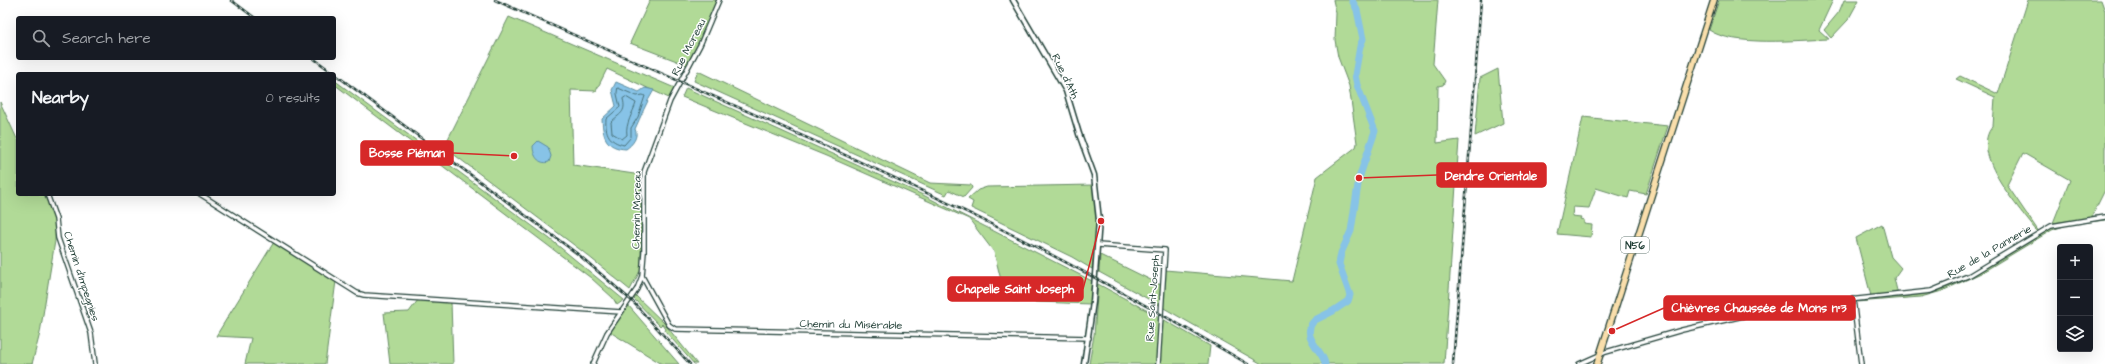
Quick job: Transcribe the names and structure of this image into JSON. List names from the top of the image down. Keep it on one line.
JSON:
{"streets":{"main road":["N56"],"street":["Rue Moreau","Rue d'Ath","Chemin Moreau","Rue de la Pannerie","Chemin d'Impegnies","Rue Saint-Joseph","Chemin du Misérable"]},"crossings":[["Rue Moreau","Chemin Moreau"],["Rue d'Ath","Rue Saint-Joseph"],["Rue d'Ath","Chemin du Misérable"],["Chemin Moreau","Chemin du Misérable"],["N56","Rue de la Pannerie"]],"places":["Bosse Piéman","Dendre Orientale","Chapelle Saint Joseph","Chièvres Chaussée de Mons n°3"],"page":{"search":"Search here","heading":["Nearby","0 results"],"map_buttons":["+","−"]}}
